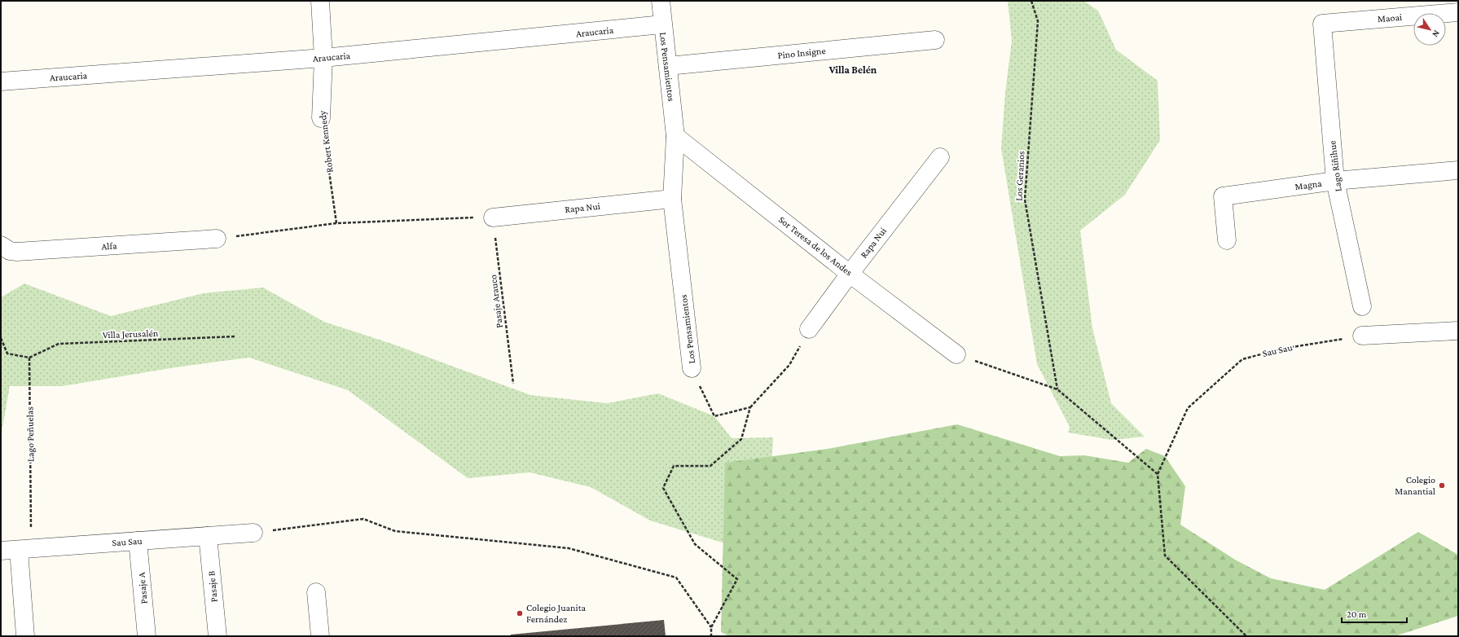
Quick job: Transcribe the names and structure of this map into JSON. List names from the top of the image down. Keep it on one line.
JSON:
{"streets":{"street":["Maoai","Araucaria","Pino Insigne","Los Pensamientos","Robert Kennedy","Lago Riñihue","Magna","Rapa Nui","Alfa","Sor Teresa de los Andes","Sau Sau","Pasaje B","Pasaje A"],"path":["Los Geranios","Pasaje Arauco","Villa Jerusalén","Lago Peñuelas"]},"crossings":[["Maoai","Lago Riñihue"],["Araucaria","Los Pensamientos"],["Araucaria","Robert Kennedy"],["Pino Insigne","Los Pensamientos"],["Los Pensamientos","Rapa Nui"],["Los Pensamientos","Sor Teresa de los Andes"],["Lago Riñihue","Magna"],["Rapa Nui","Sor Teresa de los Andes"],["Rapa Nui","Pasaje Arauco"],["Villa Jerusalén","Lago Peñuelas"],["Sau Sau","Lago Peñuelas"],["Sau Sau","Pasaje B"],["Sau Sau","Pasaje A"]],"districts":["Villa Belén"],"places":["Colegio Manantial","Colegio Juanita Fernández"],"scale_bar":"20 m","north":"bottom right"}
